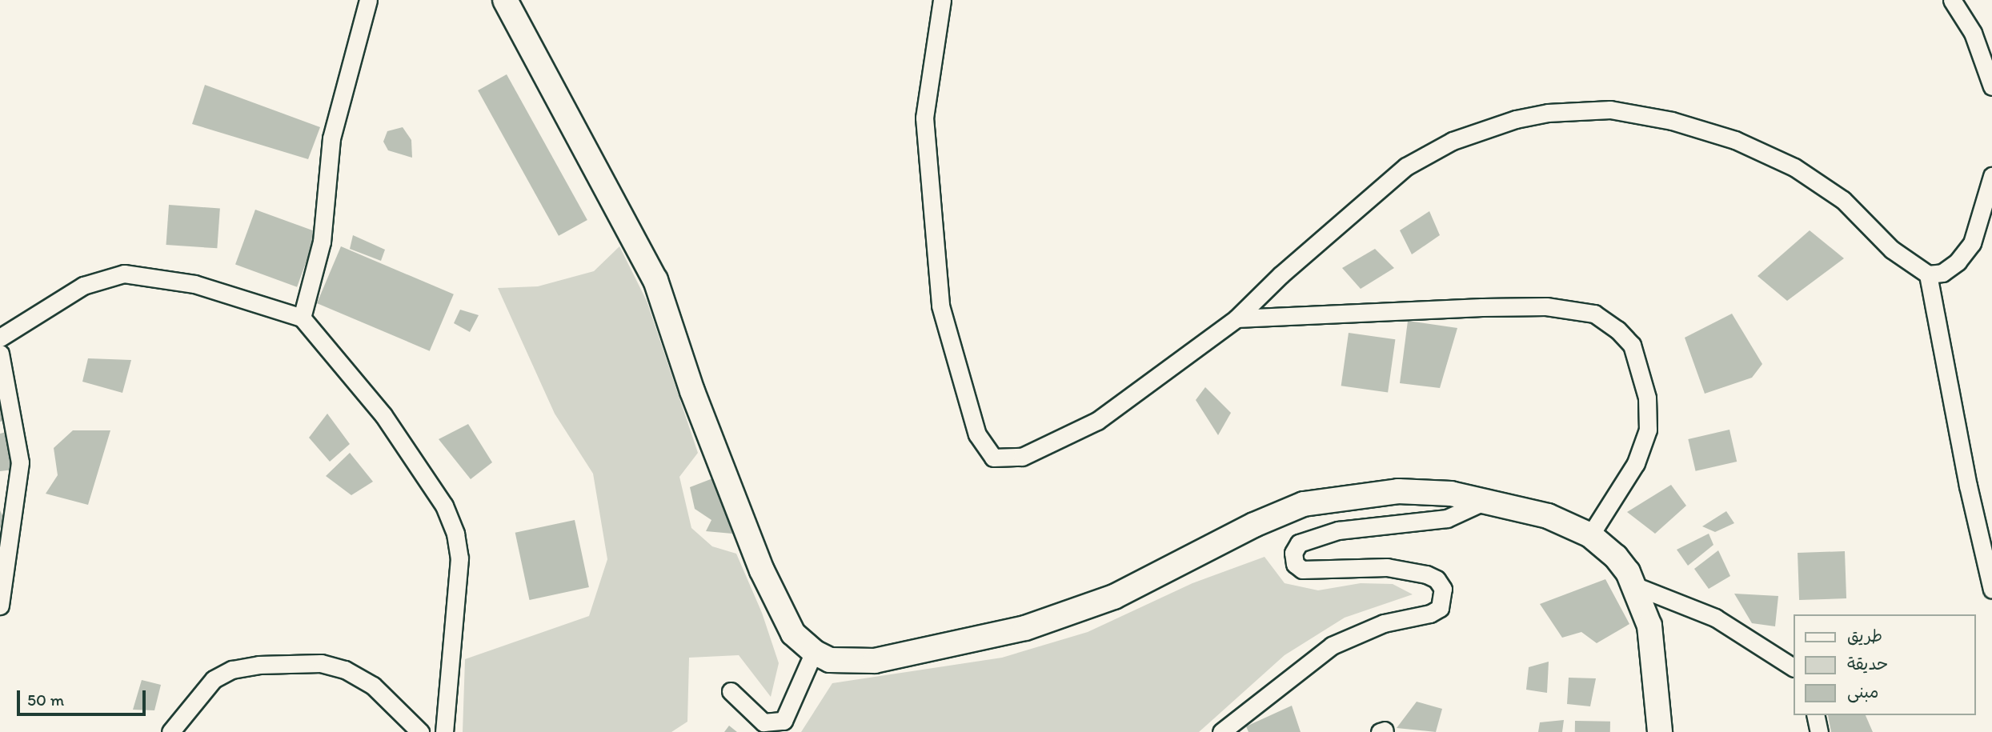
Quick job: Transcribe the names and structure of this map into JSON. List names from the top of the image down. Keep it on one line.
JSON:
{"legend":["طريق","حديقة","مبنى"],"scale_bar":"50 m"}
